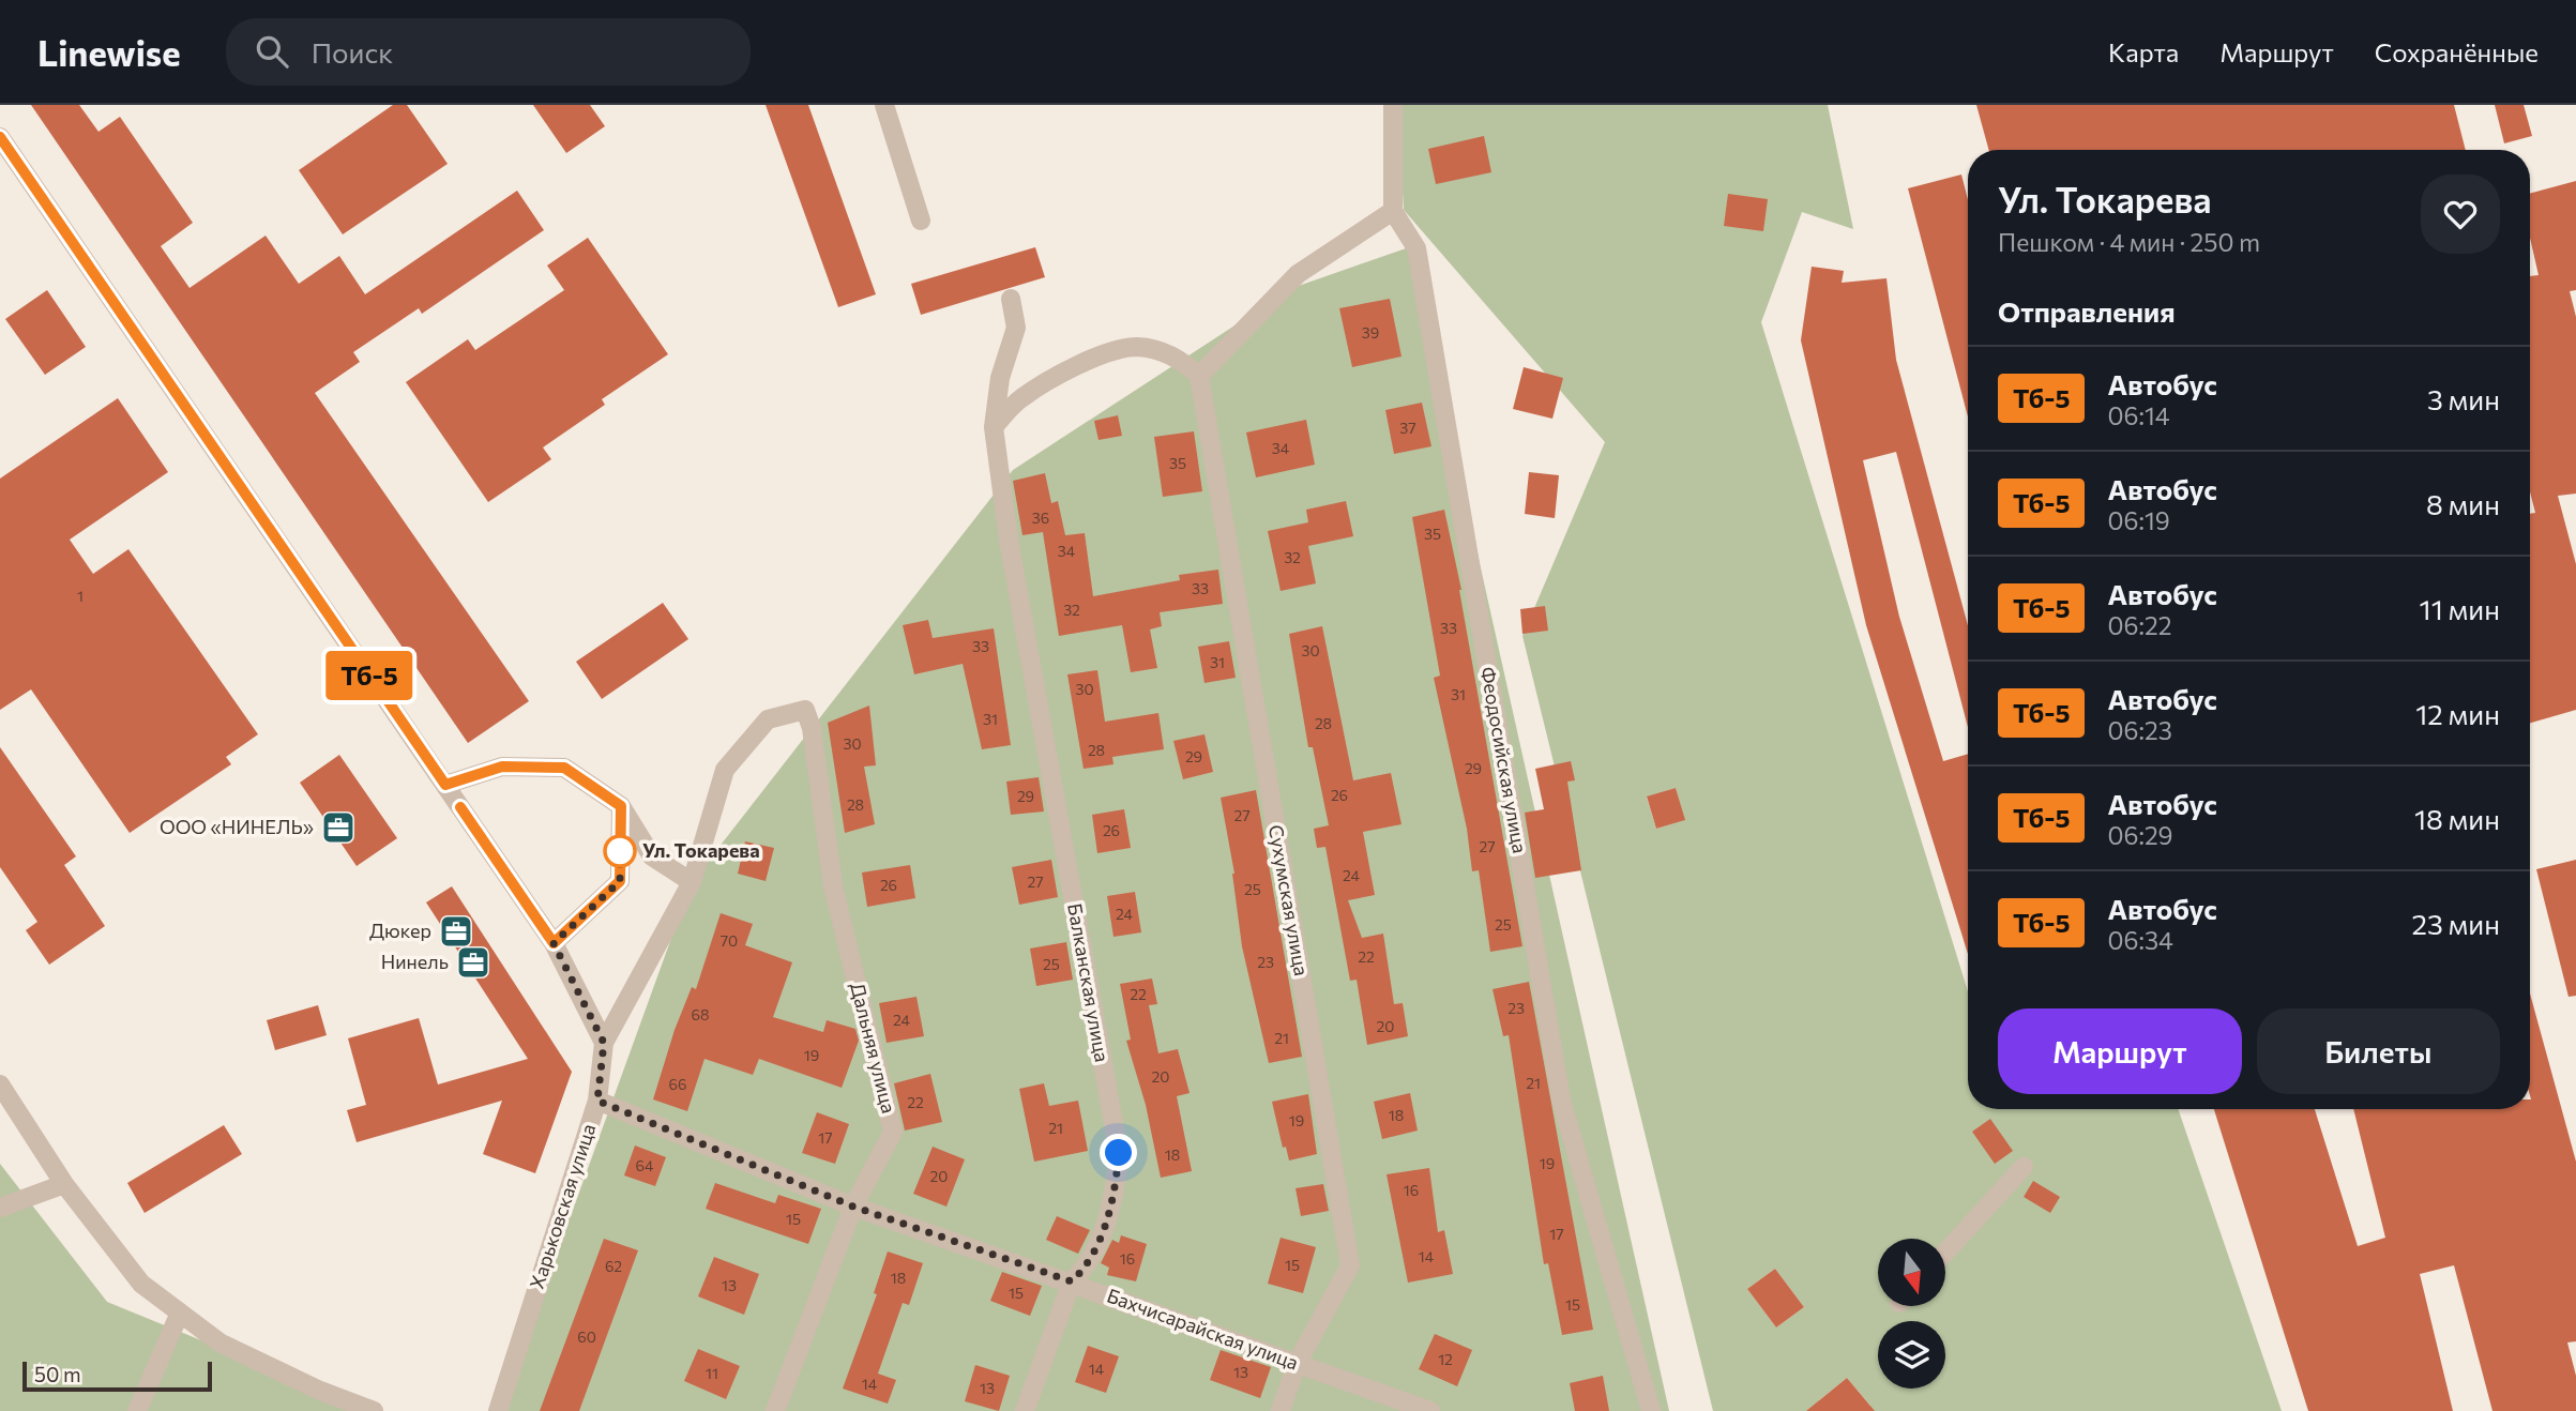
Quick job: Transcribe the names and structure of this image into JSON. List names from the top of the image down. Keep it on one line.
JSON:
{"streets":{"street":["Феодосийская улица","Сухумская улица","Балканская улица","Дальняя улица","Харьковская улица","Бахчисарайская улица"]},"crossings":[["Сухумская улица","Бахчисарайская улица"],["Балканская улица","Бахчисарайская улица"],["Дальняя улица","Харьковская улица"],["Дальняя улица","Бахчисарайская улица"],["Харьковская улица","Бахчисарайская улица"]],"places":{"office":["ООО «НИНЕЛЬ»","Дюкер","Нинель"],"other":["Ул. Токарева"]},"lines":["bus line Тб-5"],"house_numbers":["39","37","34","35","36","35","34","32","33","1","32","33","33","30","31","30","31","31","28","30","28","29","29","26","29","28","27","26","27","24","27","26","25","24","25","70","22","23","25","22","23","68","24","20","21","19","20","21","66","22","18","19","21","17","18","19","64","20","16","15","17","14","16","15","62","18","13","15","15","60","12","14","13","11","14","13"],"scale_bar":"50 m","north":"bottom","page":{"header":"Linewise","search":"Поиск","nav":["Карта","Маршрут","Сохранённые"],"on_map":"Тб-5","heading":[["Ул. Токарева","Пешком · 4 мин · 250 m"],"Отправления"],"list":[{"mark":"Тб-5","name":"Автобус","note":"06:14","value":"3 мин"},{"mark":"Тб-5","name":"Автобус","note":"06:19","value":"8 мин"},{"mark":"Тб-5","name":"Автобус","note":"06:22","value":"11 мин"},{"mark":"Тб-5","name":"Автобус","note":"06:23","value":"12 мин"},{"mark":"Тб-5","name":"Автобус","note":"06:29","value":"18 мин"},{"mark":"Тб-5","name":"Автобус","note":"06:34","value":"23 мин"}],"buttons":["Маршрут","Билеты"],"scale":"50 m"}}
